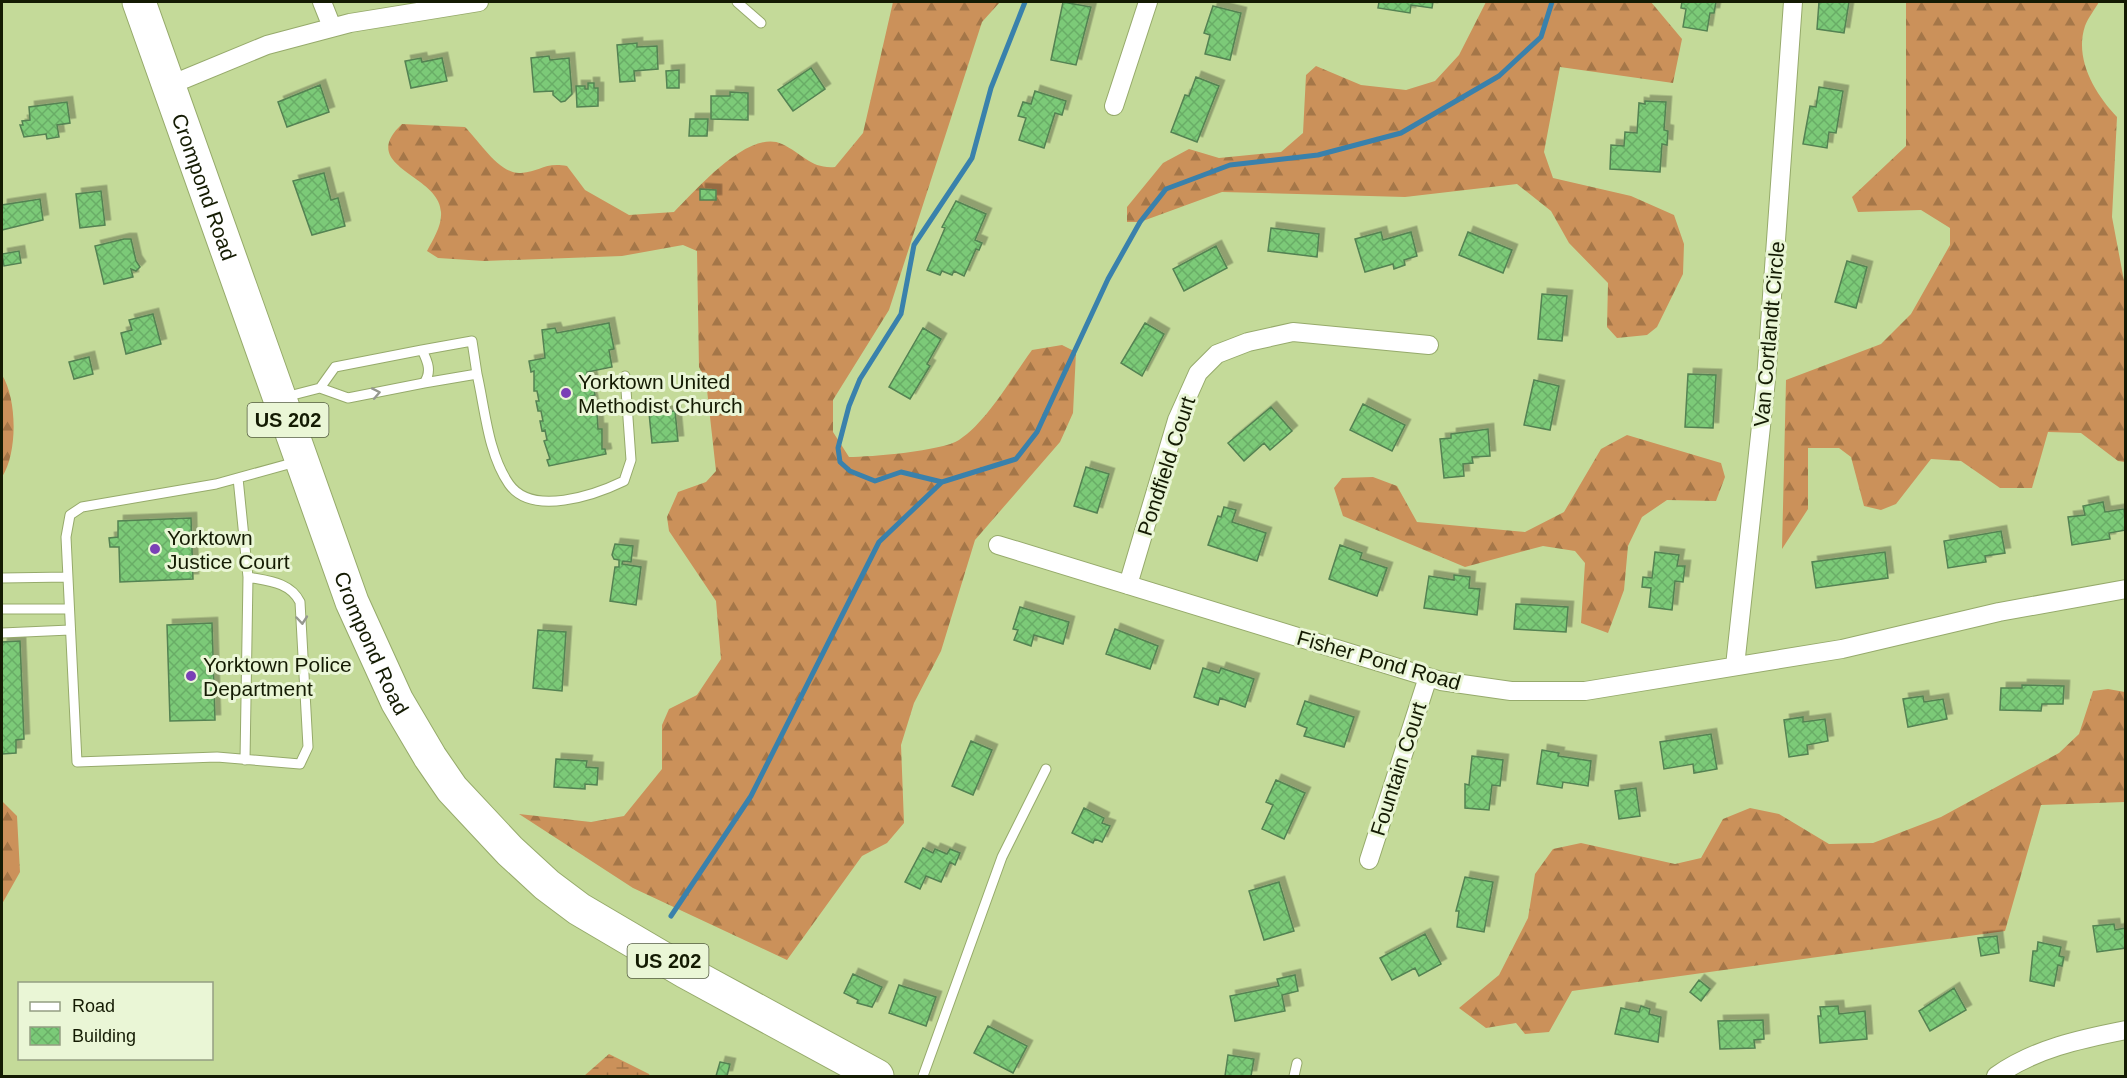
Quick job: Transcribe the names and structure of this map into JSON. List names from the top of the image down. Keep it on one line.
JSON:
{"streets":{"highway":["Crompond Road","US 202"],"street":["Van Cortlandt Circle","Pondfield Court","Fisher Pond Road","Fountain Court"]},"crossings":[["Van Cortlandt Circle","Fisher Pond Road"],["Pondfield Court","Fisher Pond Road"],["Fisher Pond Road","Fountain Court"]],"places":["Yorktown United Methodist Church","Yorktown Justice Court","Yorktown Police Department"],"legend":["Road","Building"]}
